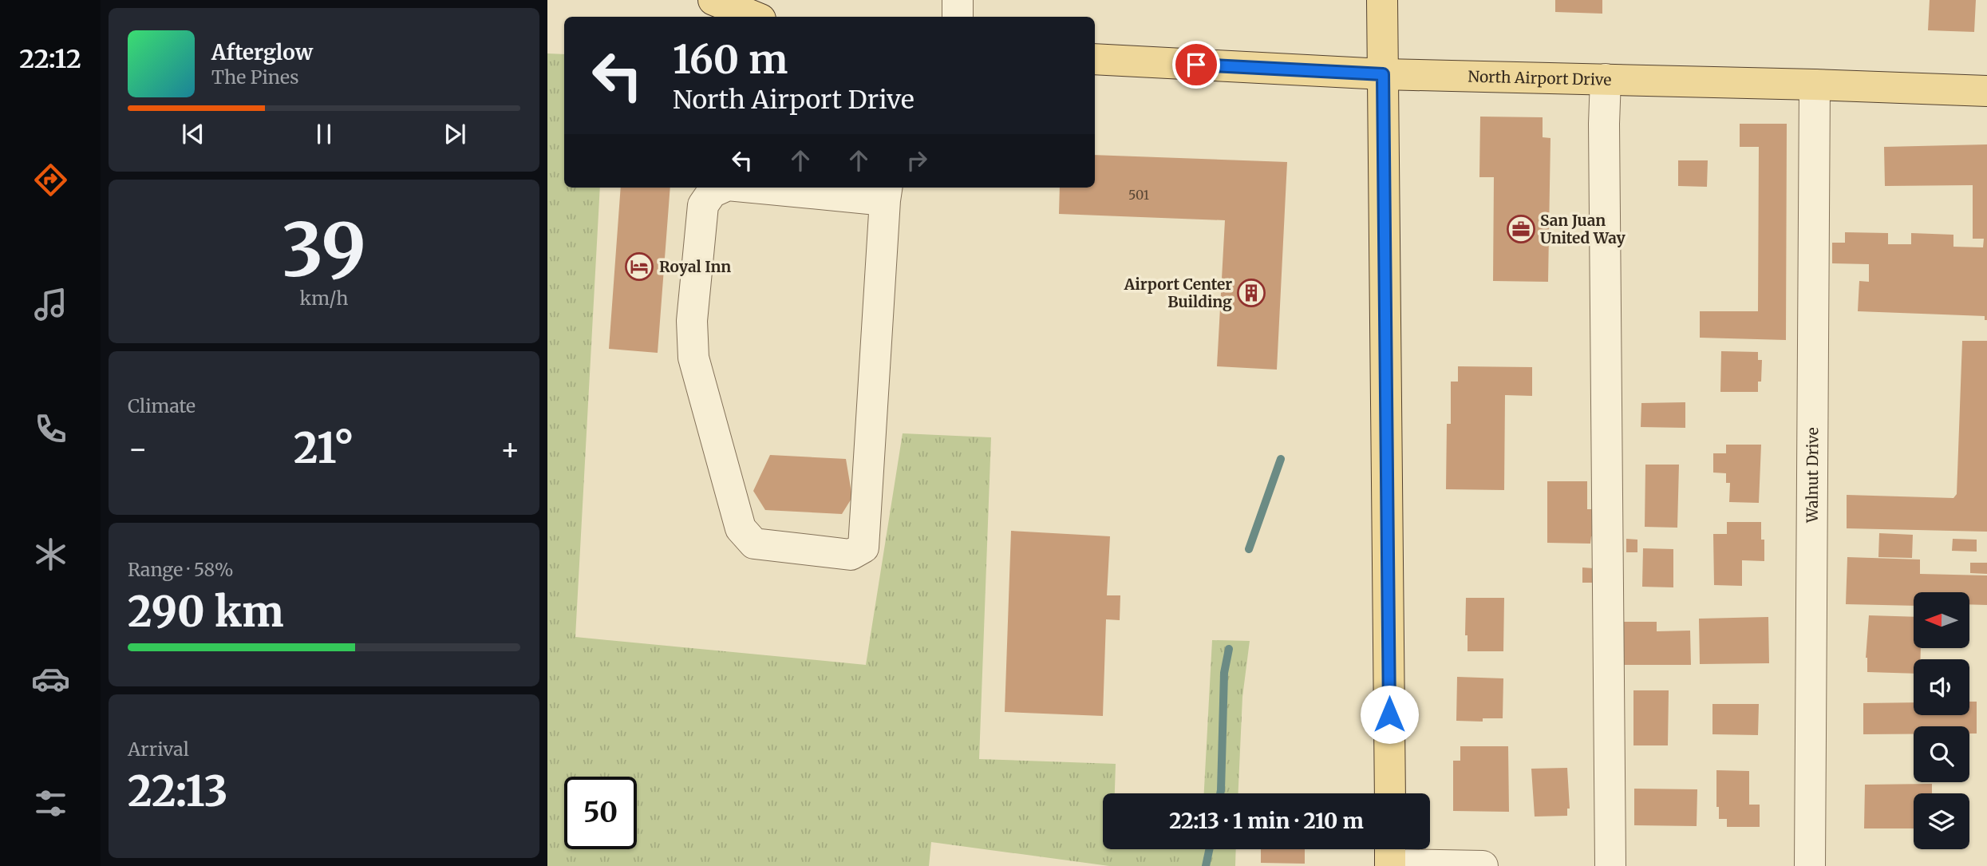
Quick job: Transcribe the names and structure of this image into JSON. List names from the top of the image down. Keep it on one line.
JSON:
{"streets":{"main road":["North Airport Drive"],"street":["Walnut Drive"]},"crossings":[["North Airport Drive","Walnut Drive"]],"places":{"office":["San Juan United Way"],"hotel":["Royal Inn"],"building":["Airport Center Building"]},"house_numbers":["501"],"north":"left","page":{"tabs":"22:12","turn":["160 m","North Airport Drive"],"song":["Afterglow","The Pines"],"tile":[["39","km/h"],"Climate",["Range · 58%","290 km"],["Arrival","22:13"]],"heat":["−","21°","+"],"limit":"50","trip":"22:13 · 1 min · 210 m"}}
